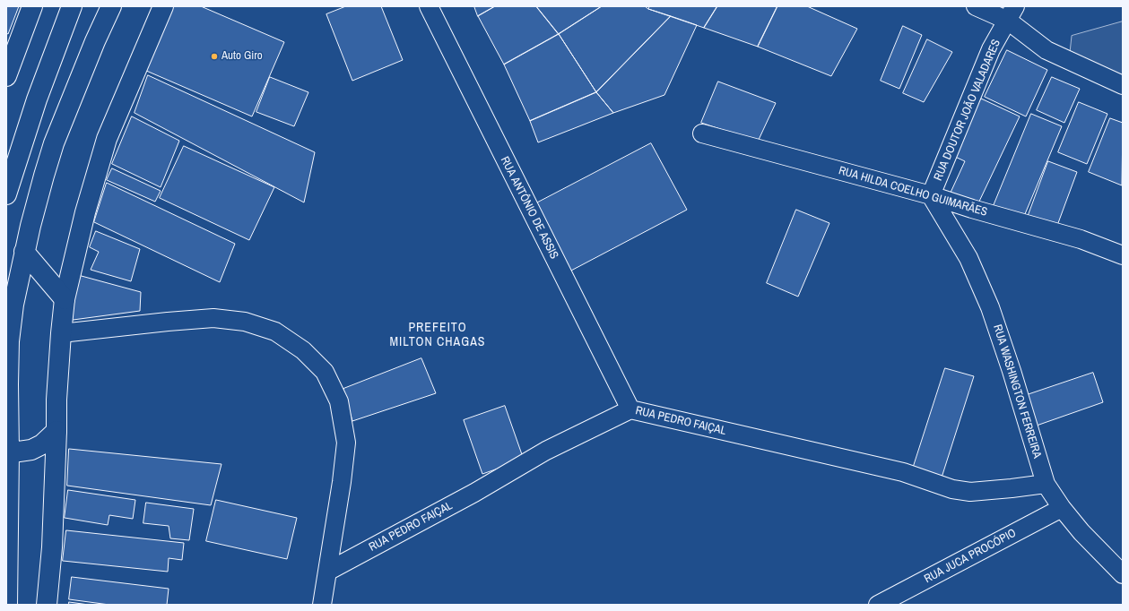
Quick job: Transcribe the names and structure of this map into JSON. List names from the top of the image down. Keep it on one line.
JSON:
{"streets":{"street":["RUA DOUTOR JOÃO VALADARES","RUA HILDA COELHO GUIMARÃES","RUA ANTÔNIO DE ASSIS","RUA WASHINGTON FERREIRA","RUA PEDRO FAIÇAL","RUA JUCA PROCÓPIO"]},"crossings":[["RUA DOUTOR JOÃO VALADARES","RUA HILDA COELHO GUIMARÃES"],["RUA DOUTOR JOÃO VALADARES","RUA WASHINGTON FERREIRA"],["RUA HILDA COELHO GUIMARÃES","RUA WASHINGTON FERREIRA"],["RUA ANTÔNIO DE ASSIS","RUA PEDRO FAIÇAL"],["RUA WASHINGTON FERREIRA","RUA PEDRO FAIÇAL"],["RUA WASHINGTON FERREIRA","RUA JUCA PROCÓPIO"]],"districts":["PREFEITO MILTON CHAGAS"],"places":["Auto Giro"]}
